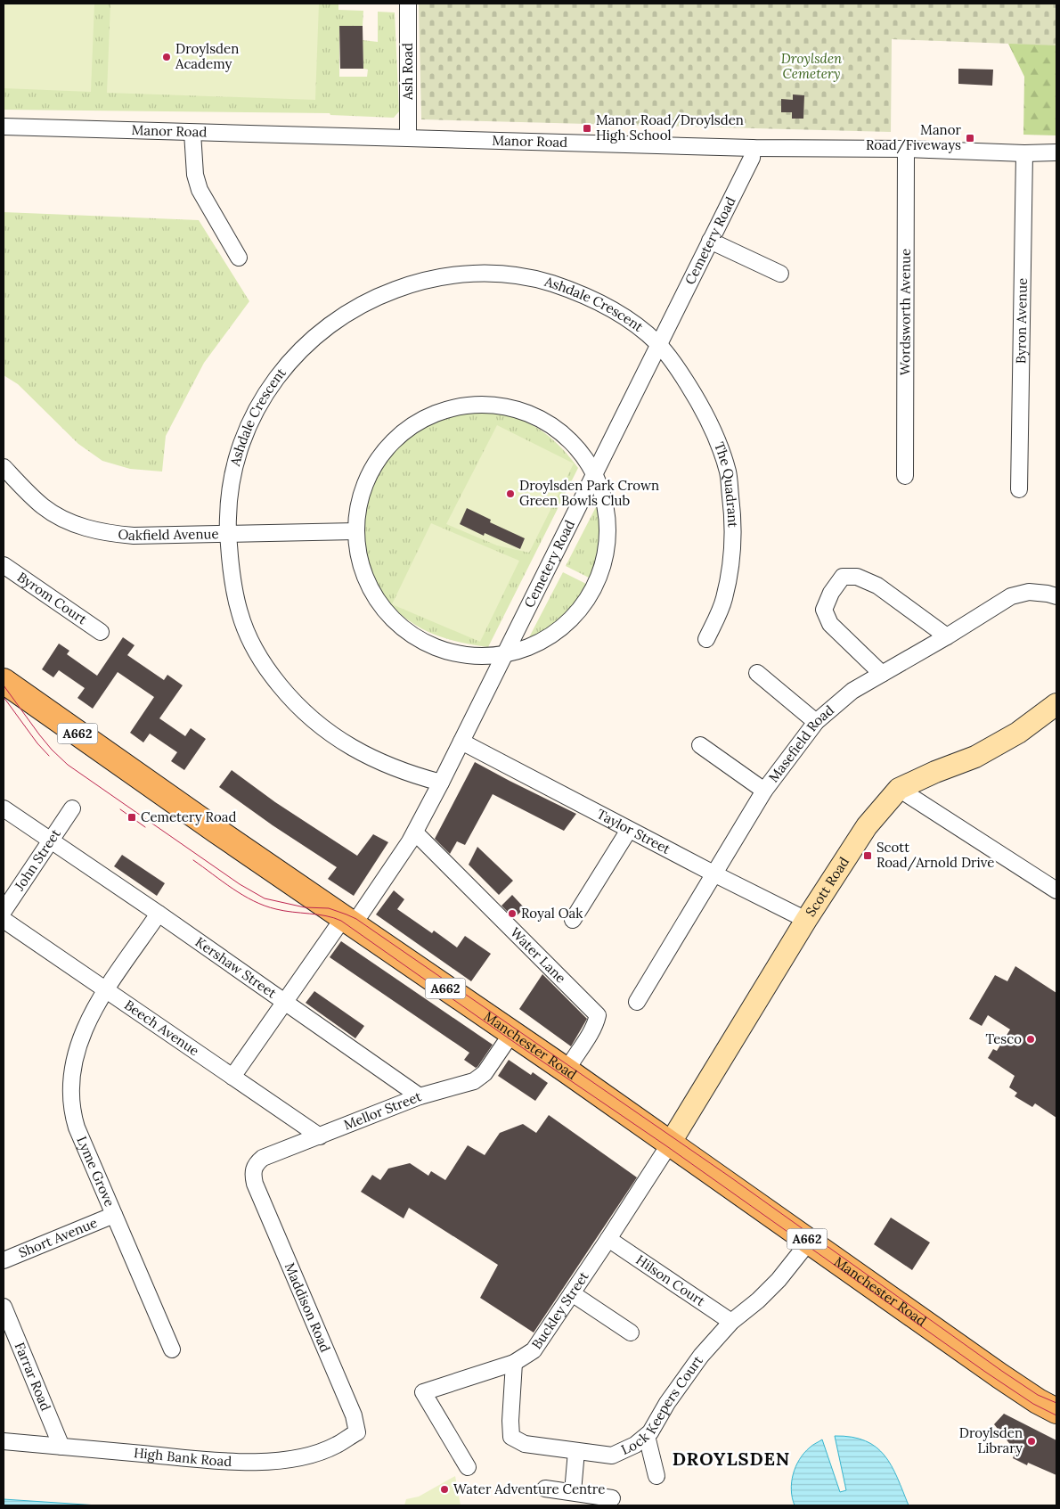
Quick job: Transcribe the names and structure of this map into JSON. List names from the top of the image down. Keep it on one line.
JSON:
{"streets":{"main road":["A662","Manchester Road"],"street":["Ash Road","Manor Road","Cemetery Road","Ashdale Crescent","Wordsworth Avenue","Byron Avenue","The Quadrant","Oakfield Avenue","Byrom Court","Masefield Road","Taylor Street","John Street","Scott Road","Water Lane","Kershaw Street","Beech Avenue","Mellor Street","Lyme Grove","Short Avenue","Hilson Court","Maddison Road","Buckley Street","Farrar Road","Lock Keepers Court","High Bank Road"]},"crossings":[["Ash Road","Manor Road"],["Manor Road","Cemetery Road"],["Manor Road","Wordsworth Avenue"],["Manor Road","Byron Avenue"],["Cemetery Road","Ashdale Crescent"],["Cemetery Road","The Quadrant"],["Cemetery Road","Taylor Street"],["Cemetery Road","Water Lane"],["Cemetery Road","Kershaw Street"],["Cemetery Road","Beech Avenue"],["Cemetery Road","Manchester Road"],["Ashdale Crescent","The Quadrant"],["Ashdale Crescent","Oakfield Avenue"],["Masefield Road","Taylor Street"],["Taylor Street","Scott Road"],["John Street","Kershaw Street"],["Scott Road","Manchester Road"],["Scott Road","Buckley Street"],["Water Lane","Manchester Road"],["Kershaw Street","Mellor Street"],["Kershaw Street","Lyme Grove"],["Beech Avenue","Mellor Street"],["Beech Avenue","Lyme Grove"],["Manchester Road","Mellor Street"],["Manchester Road","Buckley Street"],["Manchester Road","Lock Keepers Court"],["Mellor Street","Maddison Road"],["Lyme Grove","Short Avenue"],["Hilson Court","Buckley Street"],["Hilson Court","Lock Keepers Court"],["Maddison Road","High Bank Road"],["Buckley Street","Lock Keepers Court"],["Farrar Road","High Bank Road"]],"districts":["DROYLSDEN"],"parks":["Droylsden Cemetery"],"places":{"other":["Droylsden Academy","Droylsden Park Crown Green Bowls Club","Royal Oak","Tesco","Droylsden Library","Water Adventure Centre"],"transit":["Manor Road/Droylsden High School","Manor Road/Fiveways","Cemetery Road","Scott Road/Arnold Drive"]}}
